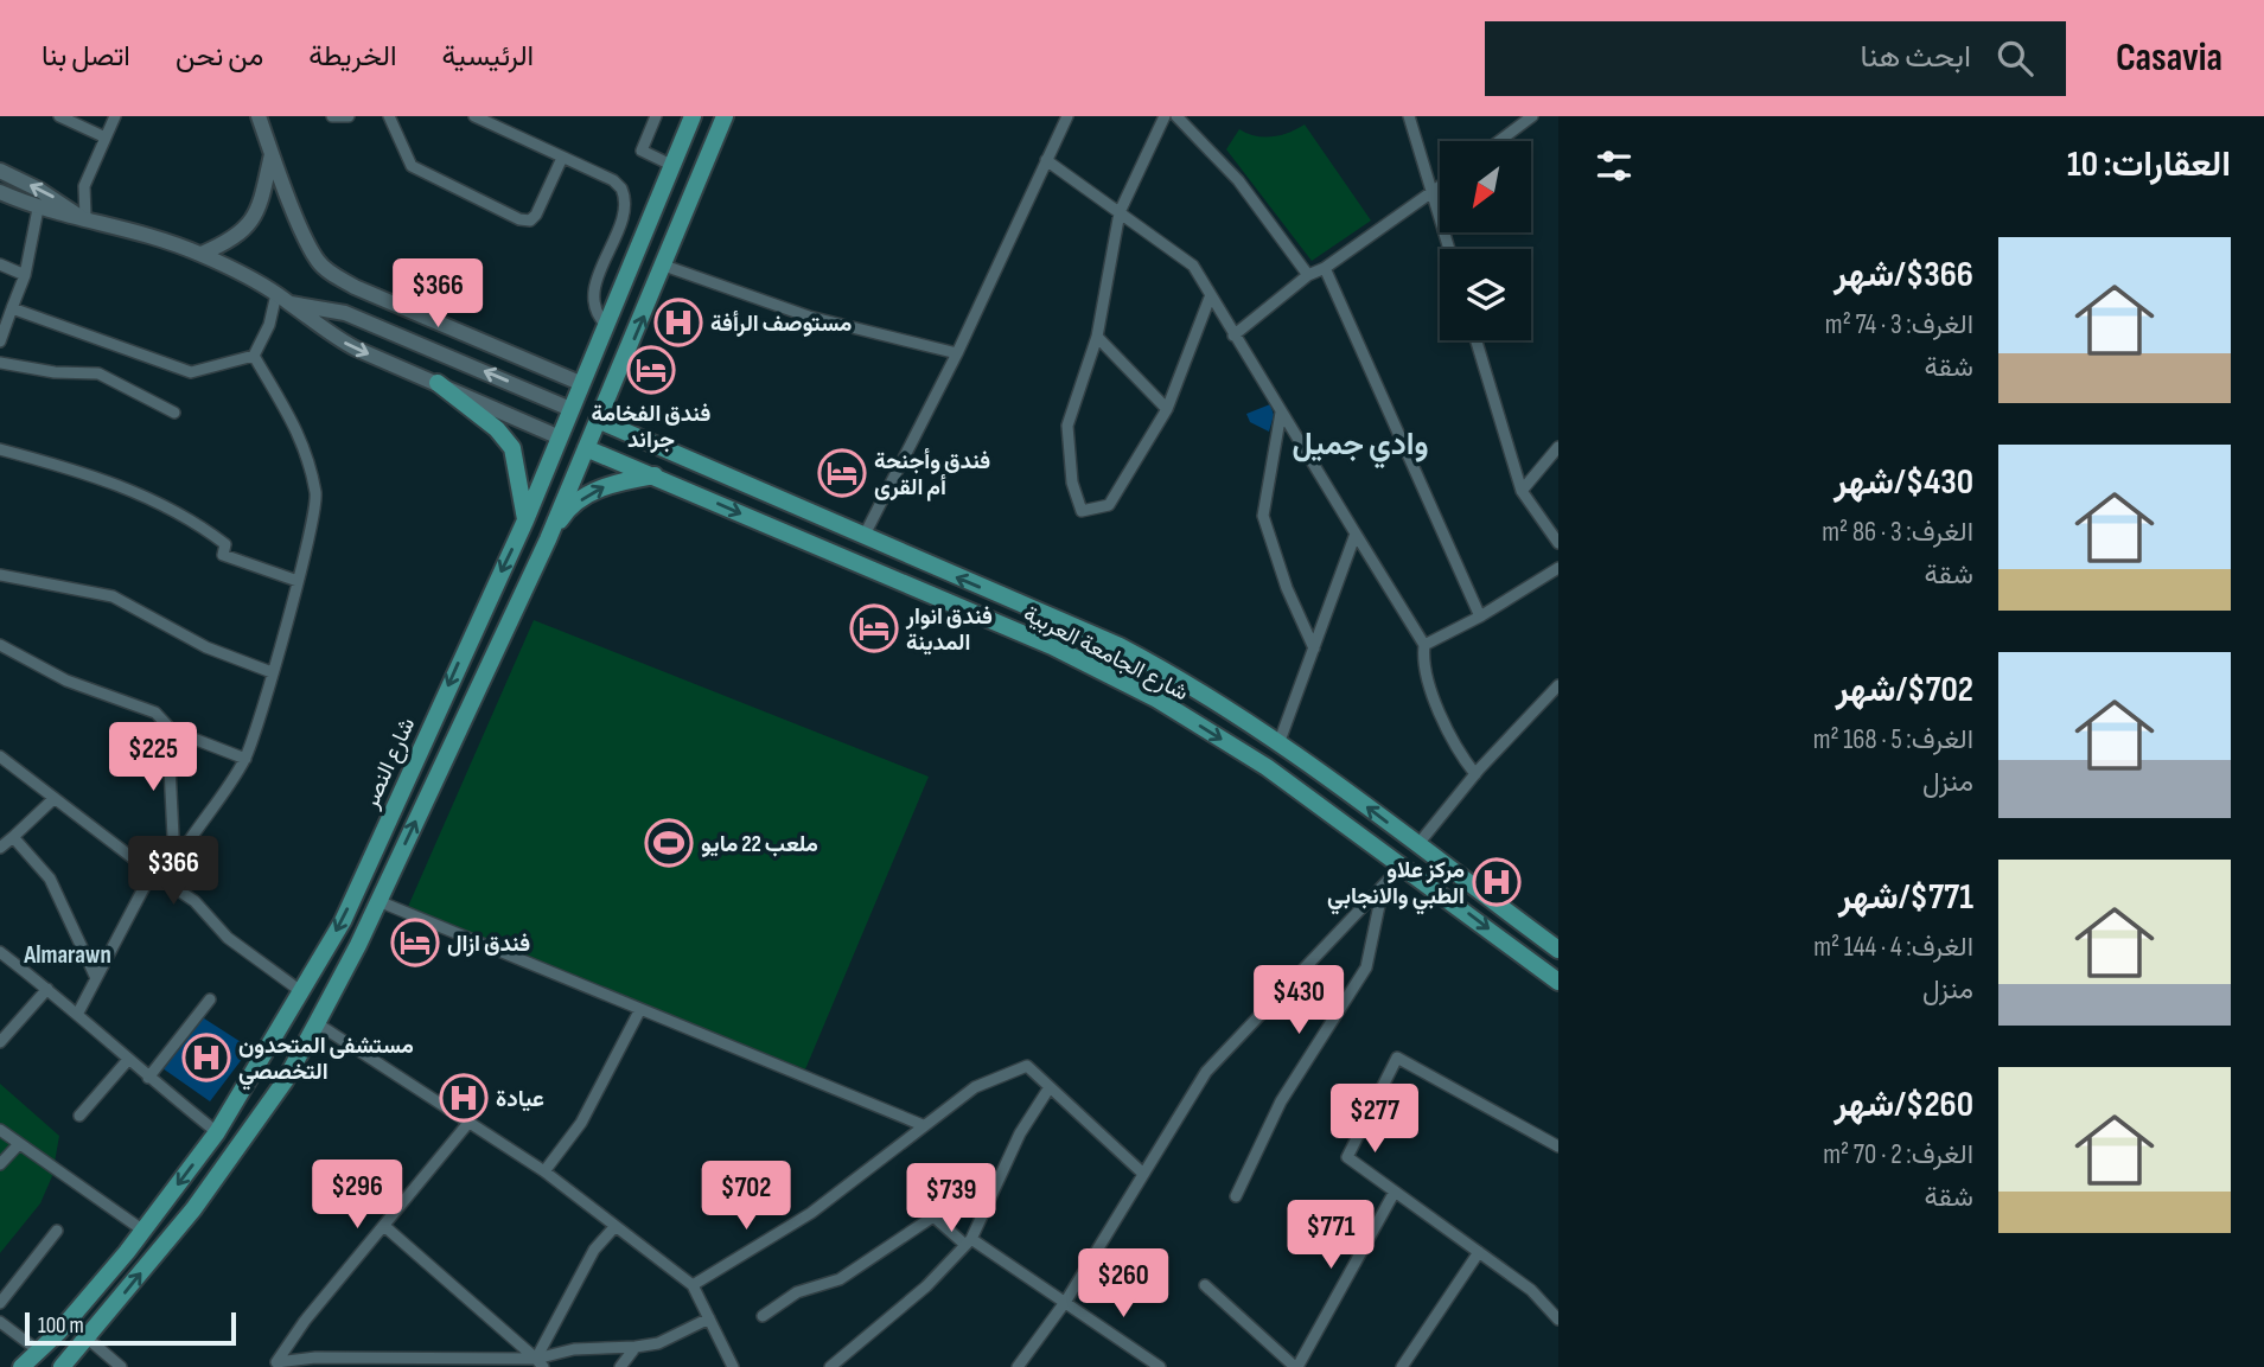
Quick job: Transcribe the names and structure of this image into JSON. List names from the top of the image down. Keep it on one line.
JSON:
{"streets":{"main road":["شارع الجامعة العربية","شارع النصر"]},"districts":["وادي جميل","Almarawn"],"places":{"hospital":["مستوصف الرأفة","مركز علاو الطبي والانجابي","مستشفى المتحدون التخصصي","عيادة"],"hotel":["فندق الفخامة جراند","فندق وأجنحة أم القرى","فندق انوار المدينة","فندق ازال"],"sports":["ملعب 22 مايو"]},"scale_bar":"100 m","north":"bottom left","page":{"header":"Casavia","search":"ابحث هنا","nav":["الرئيسية","الخريطة","من نحن","اتصل بنا"],"heading":"العقارات: 10","list":[{"name":"$366/شهر","note":"الغرف: 3 · 74 m² · شقة"},{"name":"$430/شهر","note":"الغرف: 3 · 86 m² · شقة"},{"name":"$702/شهر","note":"الغرف: 5 · 168 m² · منزل"},{"name":"$771/شهر","note":"الغرف: 4 · 144 m² · منزل"},{"name":"$260/شهر","note":"الغرف: 2 · 70 m² · شقة"}],"price":["$366","$225","$366","$430","$277","$296","$702","$739","$771","$260"],"scale":"100 m"}}
